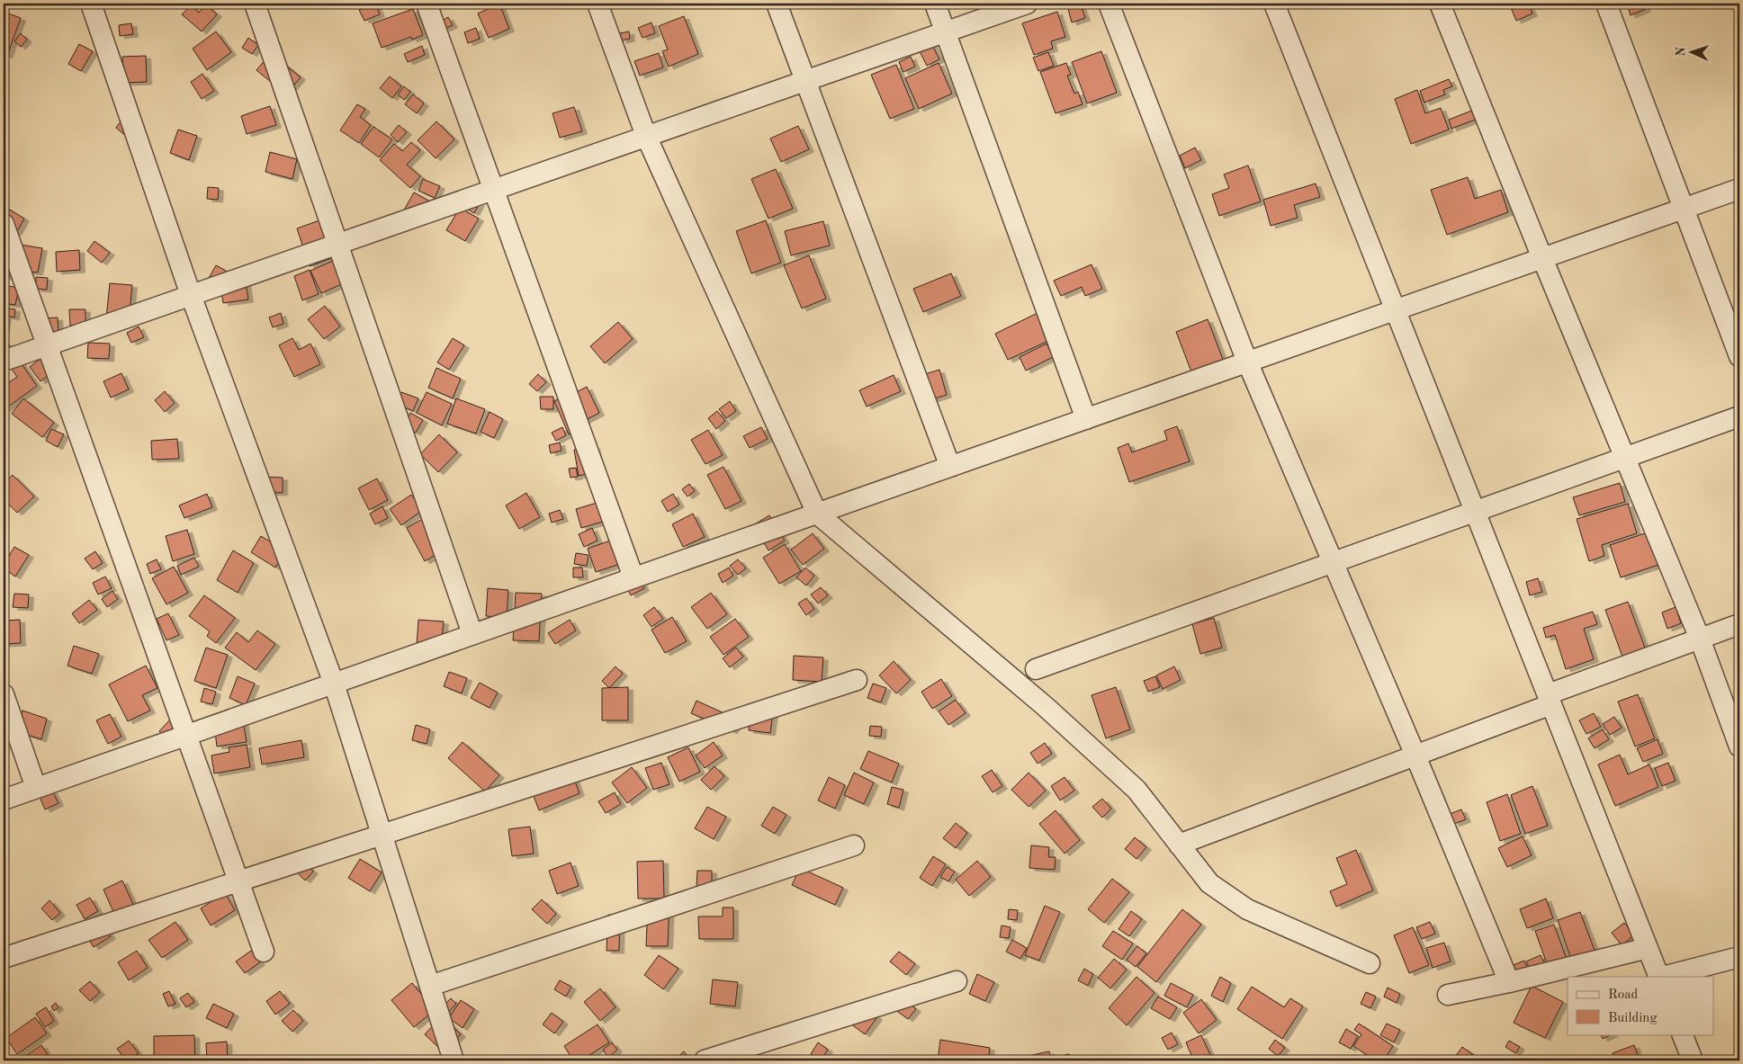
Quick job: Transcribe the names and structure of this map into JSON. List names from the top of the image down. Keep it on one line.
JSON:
{"legend":["Road","Building"],"north":"left"}
